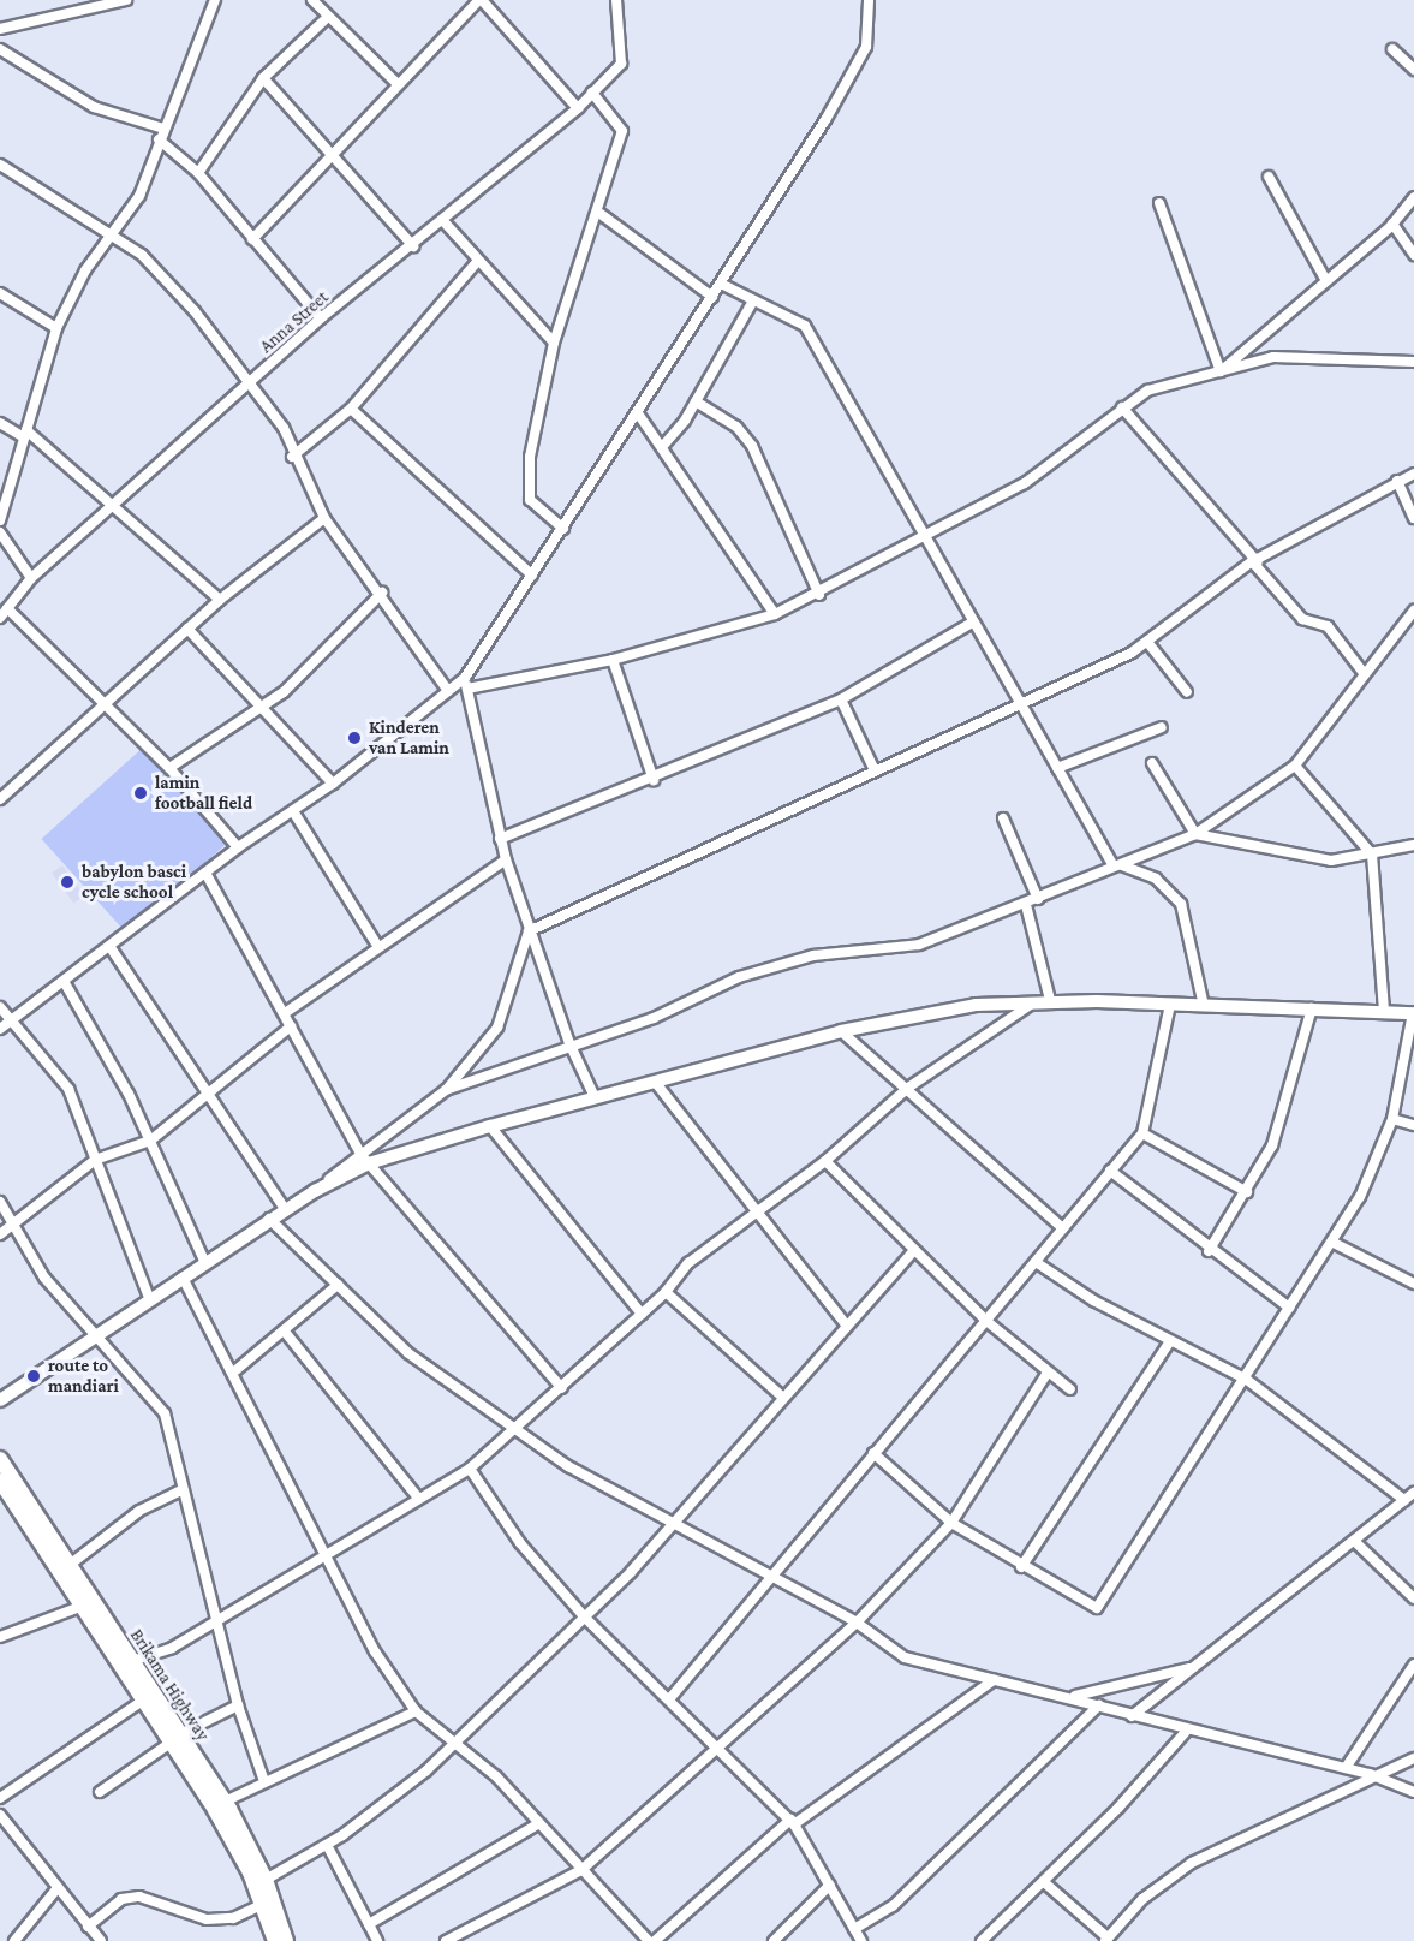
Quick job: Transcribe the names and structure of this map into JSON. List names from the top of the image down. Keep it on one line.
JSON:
{"streets":{"highway":["Brikama Highway"],"street":["Anna Street"]},"places":["Kinderen van Lamin","lamin football field","babylon basci cycle school","route to mandiari"]}
